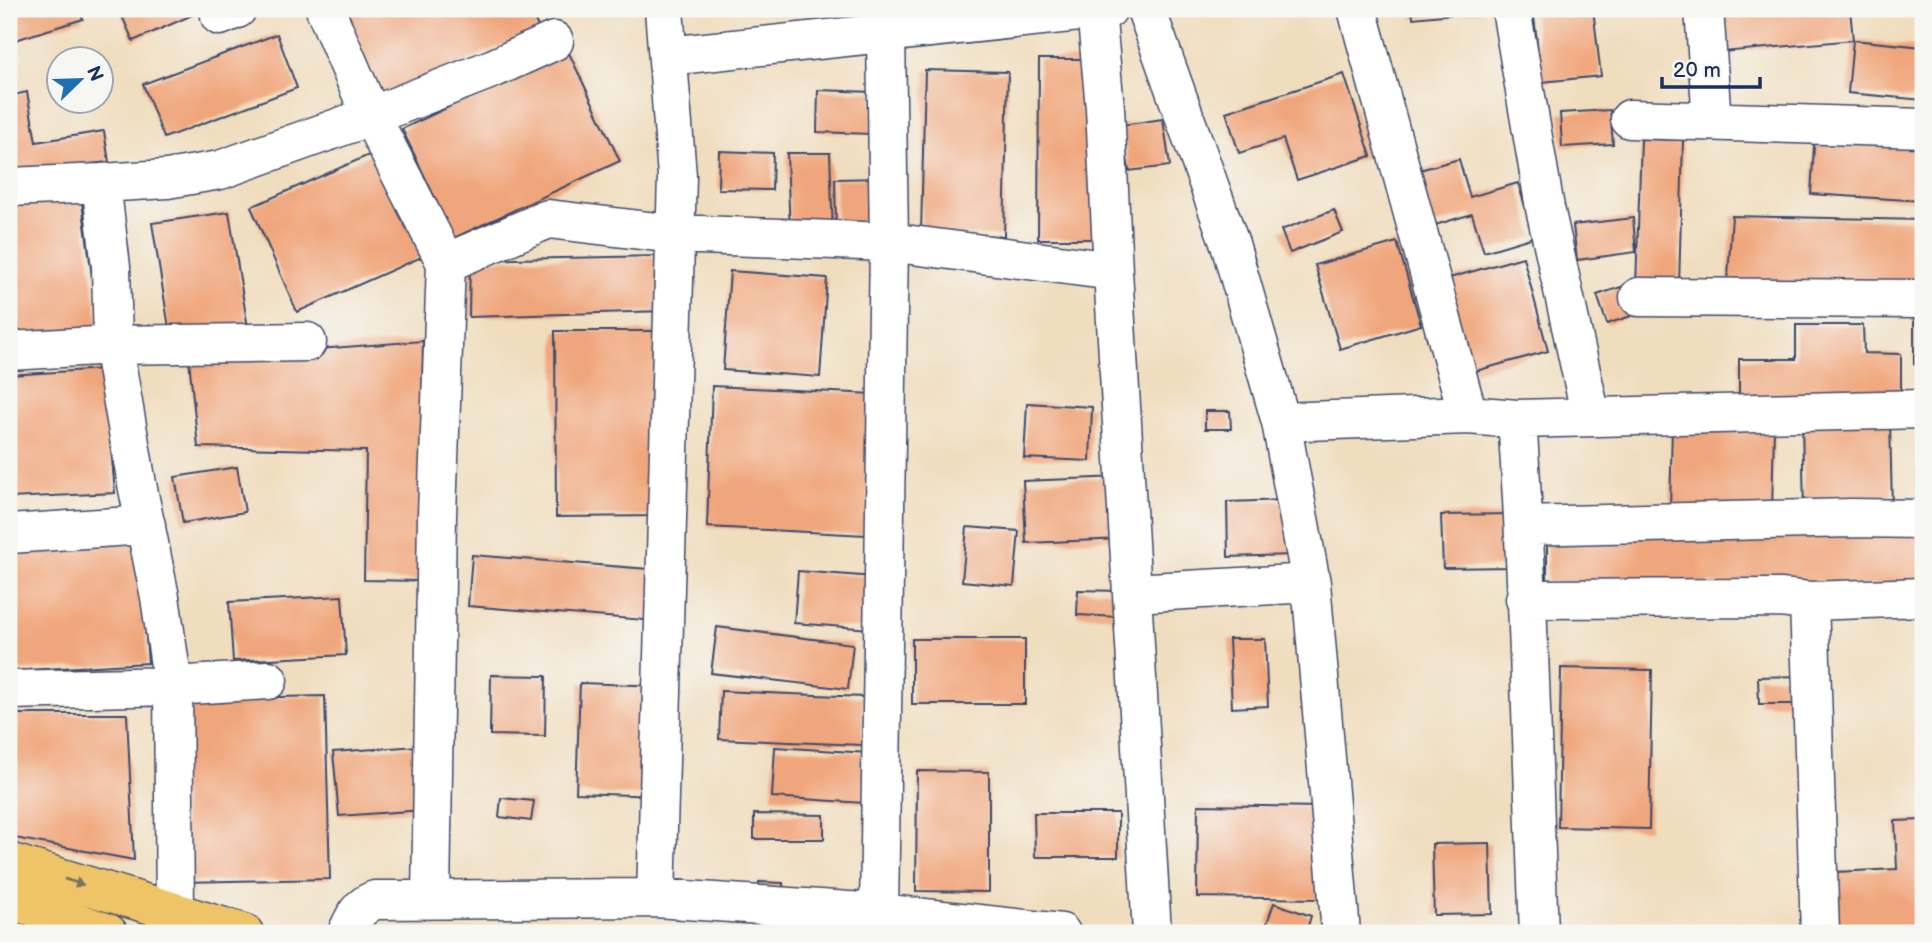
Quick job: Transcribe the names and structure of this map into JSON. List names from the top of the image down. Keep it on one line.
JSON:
{"scale_bar":"20 m","north":"top right"}
